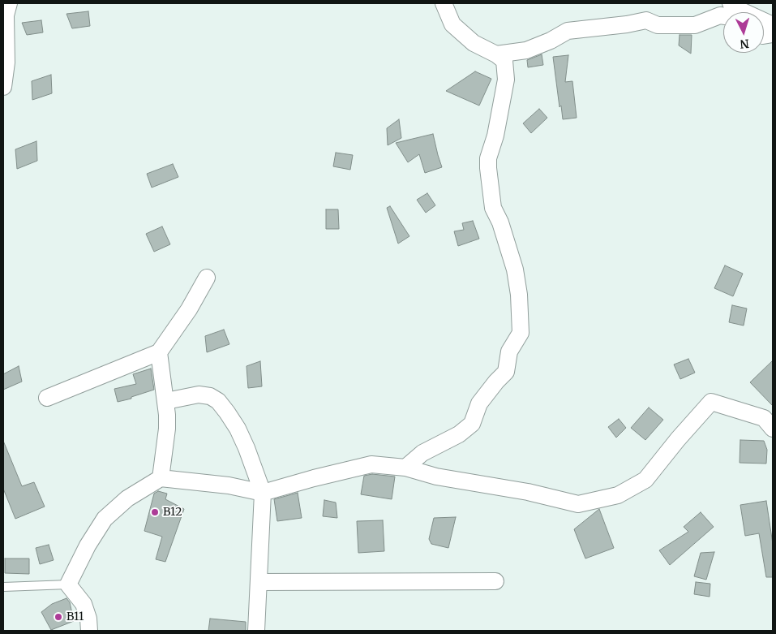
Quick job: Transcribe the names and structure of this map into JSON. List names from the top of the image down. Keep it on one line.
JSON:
{"places":["B12","B11"],"north":"bottom"}
